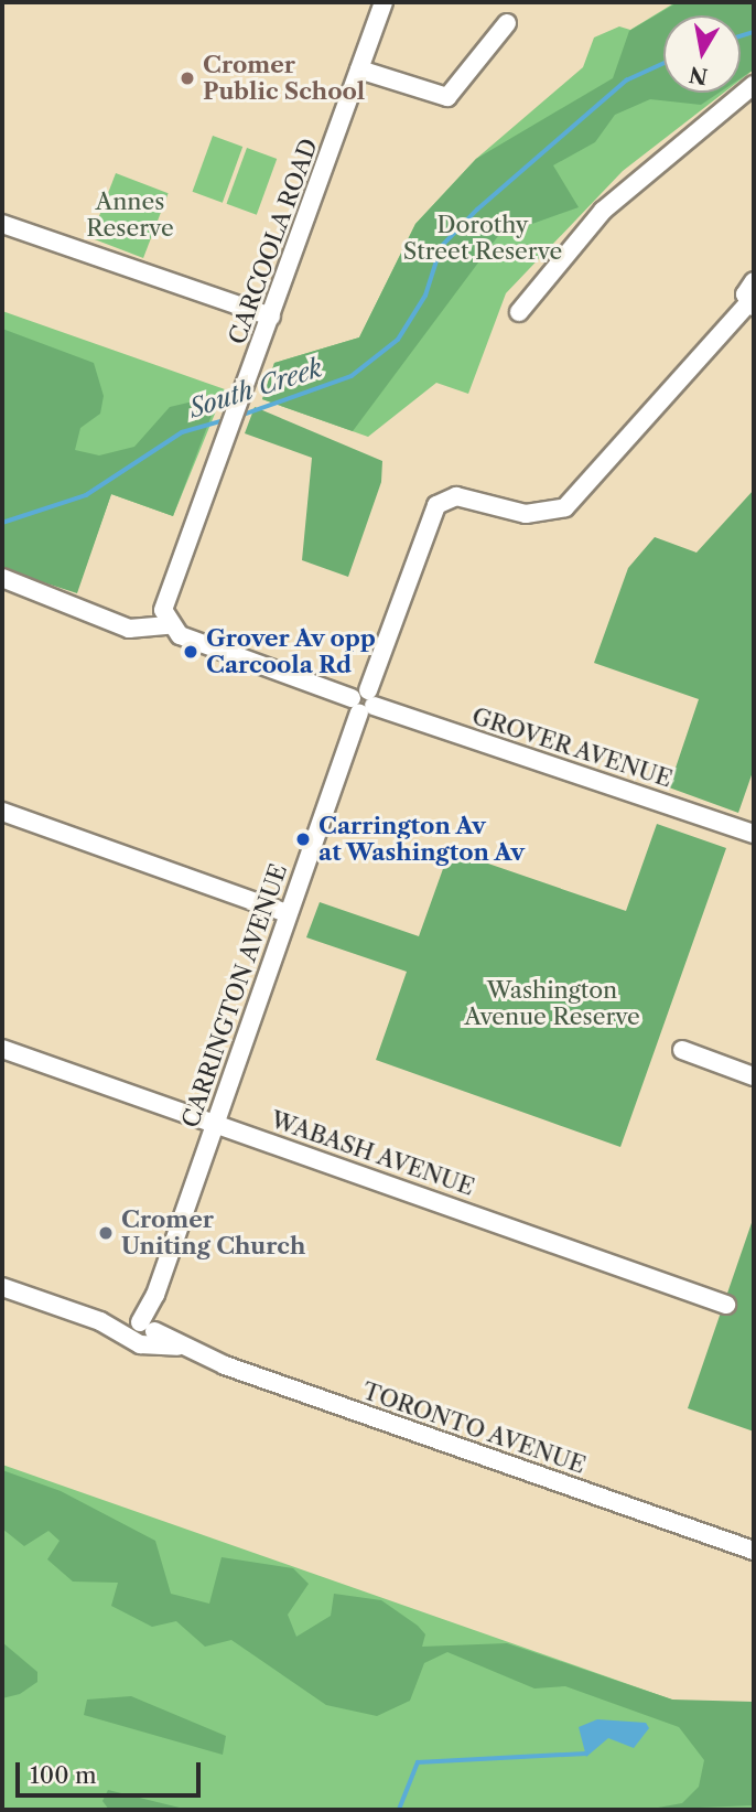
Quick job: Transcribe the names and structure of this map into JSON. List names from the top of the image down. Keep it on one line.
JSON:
{"streets":{"street":["CARCOOLA ROAD","GROVER AVENUE","CARRINGTON AVENUE","WABASH AVENUE","TORONTO AVENUE"]},"crossings":[["CARCOOLA ROAD","GROVER AVENUE"],["GROVER AVENUE","CARRINGTON AVENUE"],["CARRINGTON AVENUE","WABASH AVENUE"],["CARRINGTON AVENUE","TORONTO AVENUE"]],"water":["South Creek"],"parks":["Annes Reserve","Dorothy Street Reserve","Washington Avenue Reserve"],"places":["Cromer Public School","Grover Av opp Carcoola Rd","Carrington Av at Washington Av","Cromer Uniting Church"],"scale_bar":"100 m","north":"bottom"}
